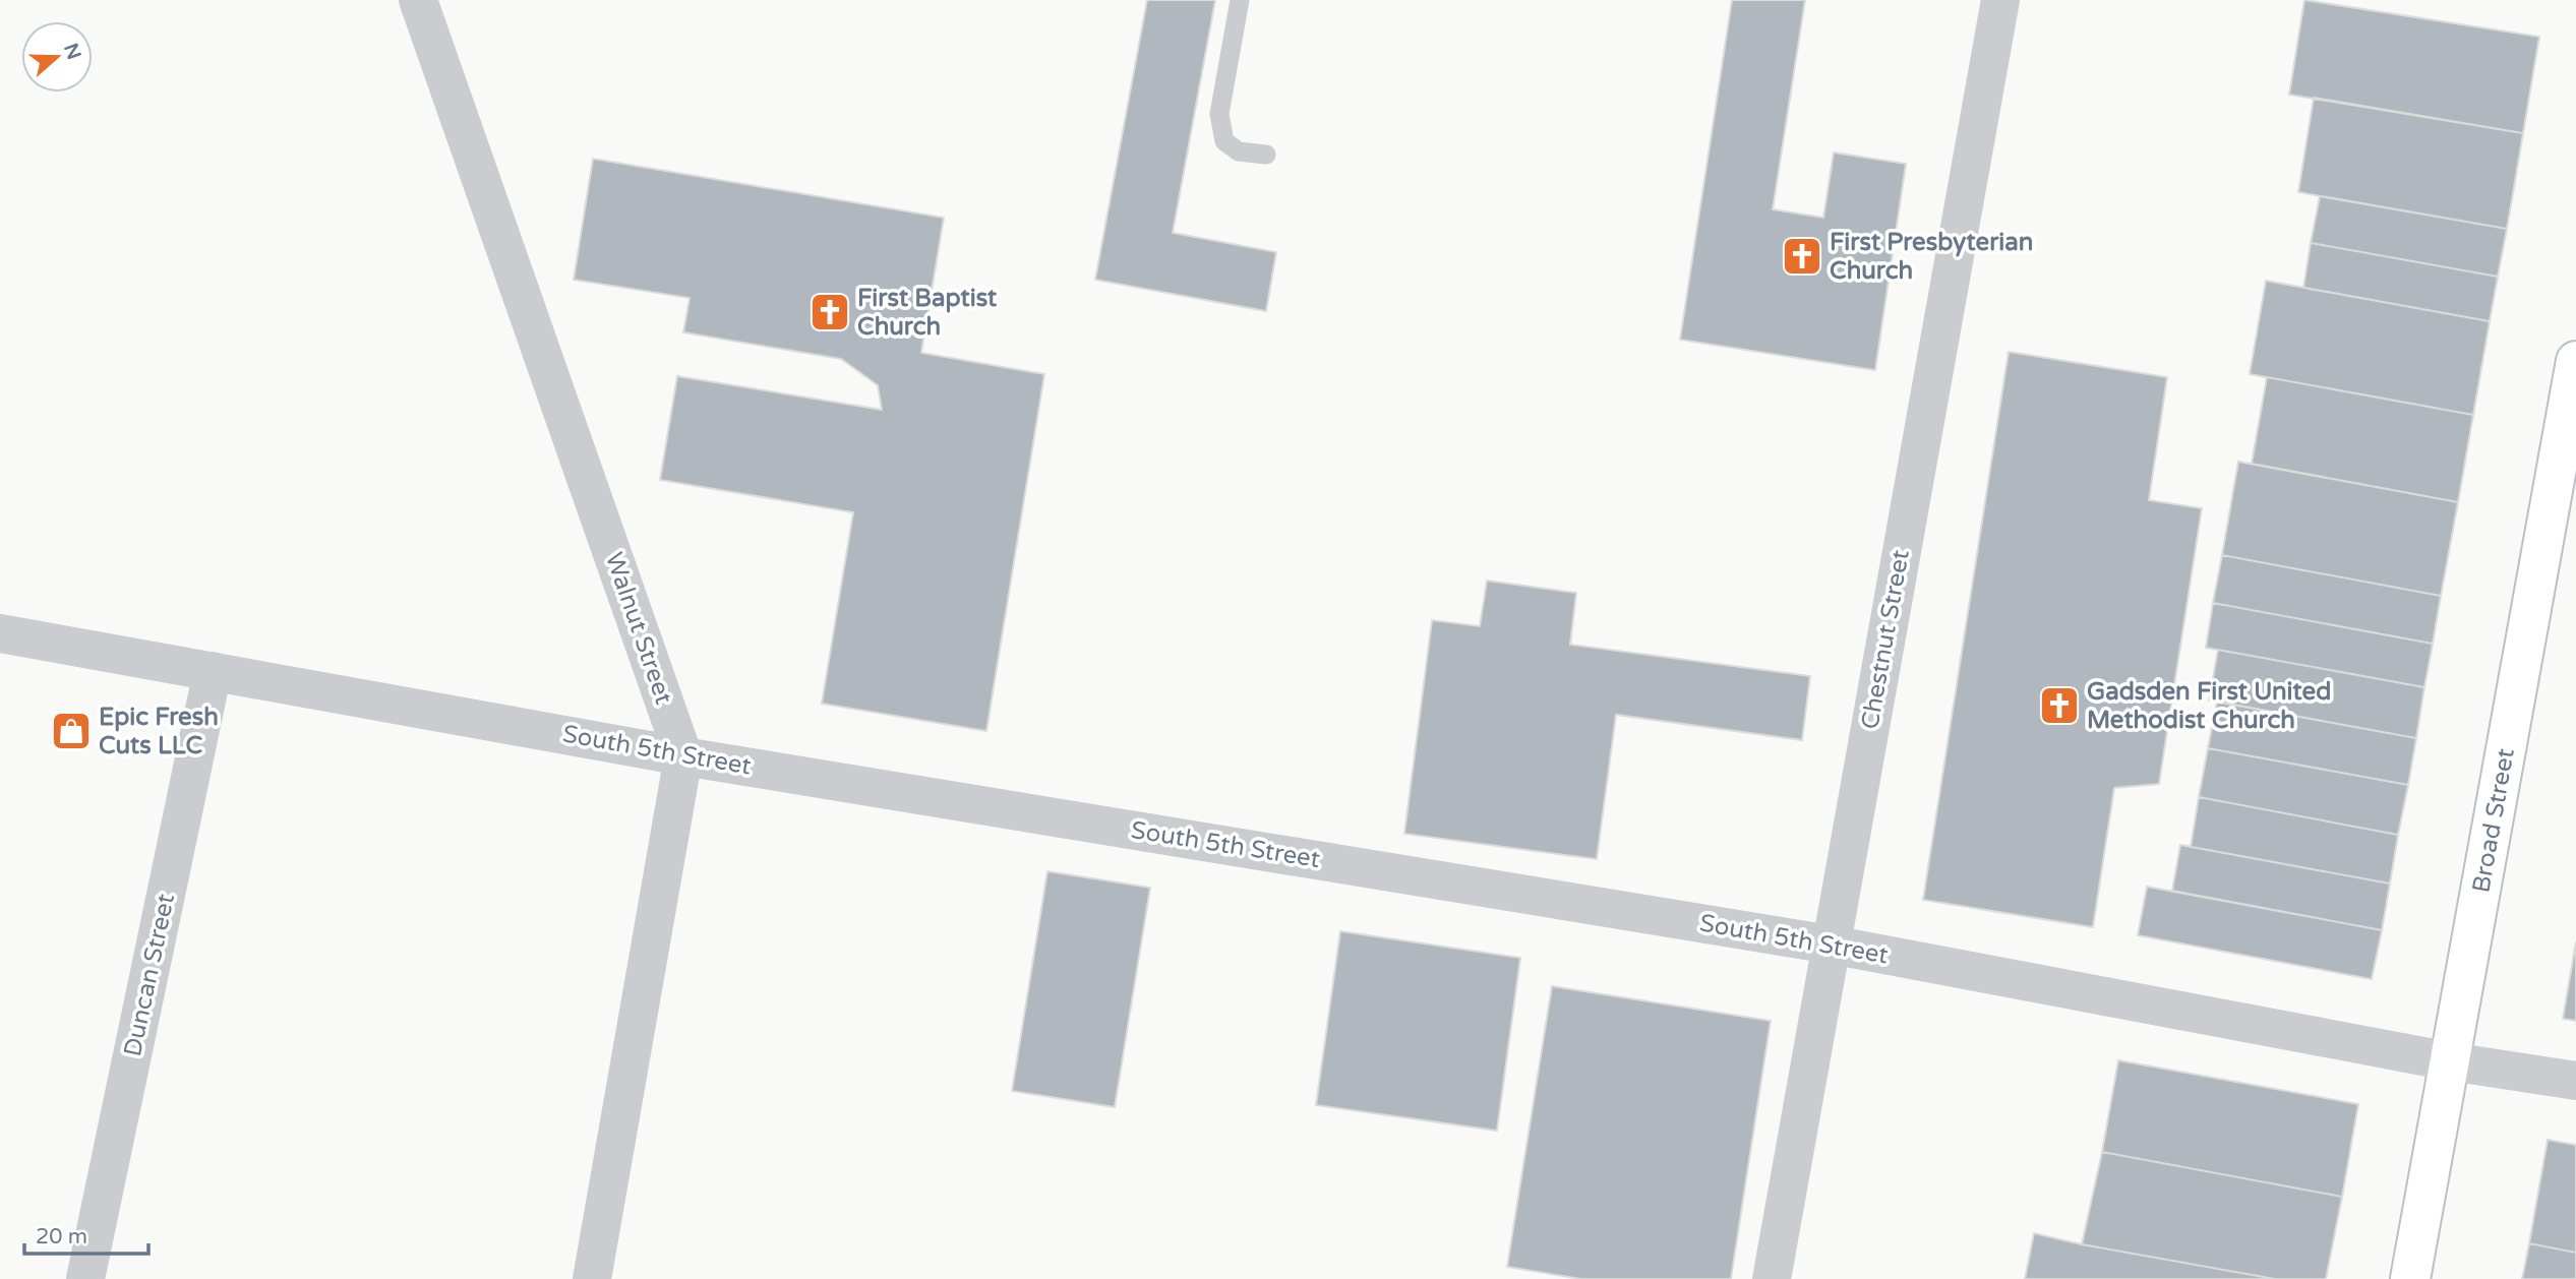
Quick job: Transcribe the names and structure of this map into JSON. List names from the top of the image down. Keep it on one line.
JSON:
{"streets":{"main road":["Broad Street"],"street":["Walnut Street","Chestnut Street","South 5th Street","Duncan Street"]},"crossings":[["Walnut Street","South 5th Street"],["Chestnut Street","South 5th Street"],["South 5th Street","Broad Street"],["South 5th Street","Duncan Street"]],"places":{"church":["First Presbyterian Church","First Baptist Church","Gadsden First United Methodist Church"],"shop":["Epic Fresh Cuts LLC"]},"scale_bar":"20 m","north":"right"}
